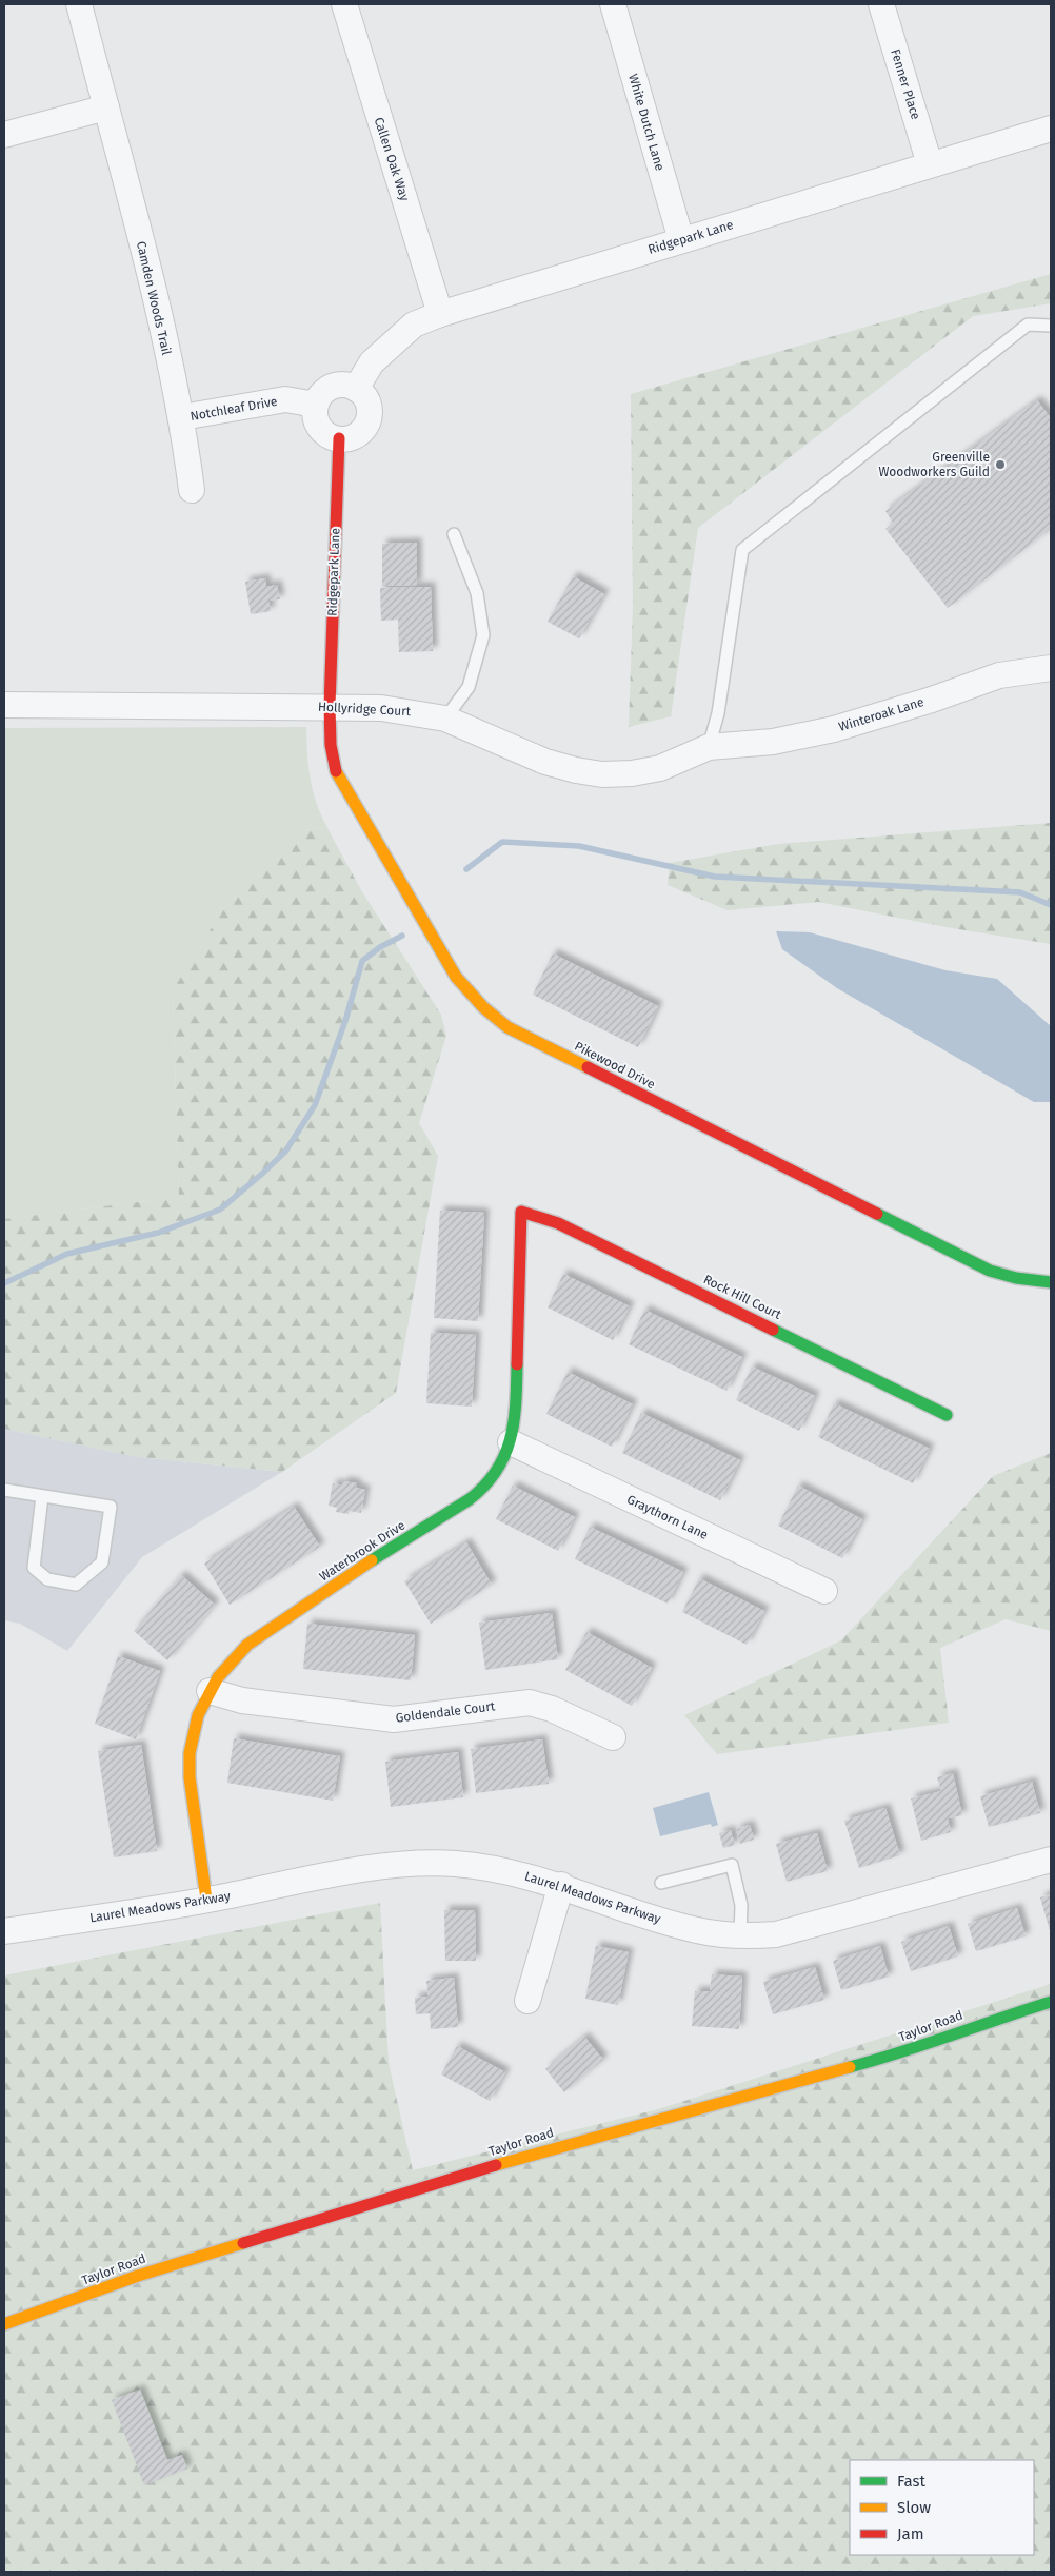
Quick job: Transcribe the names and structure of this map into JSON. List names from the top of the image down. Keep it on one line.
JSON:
{"streets":{"street":["Fenner Place","White Dutch Lane","Callen Oak Way","Ridgepark Lane","Camden Woods Trail","Notchleaf Drive","Hollyridge Court","Winteroak Lane","Pikewood Drive","Rock Hill Court","Graythorn Lane","Waterbrook Drive","Goldendale Court","Laurel Meadows Parkway","Taylor Road"]},"crossings":[["Fenner Place","Ridgepark Lane"],["White Dutch Lane","Ridgepark Lane"],["Callen Oak Way","Ridgepark Lane"],["Ridgepark Lane","Notchleaf Drive"],["Ridgepark Lane","Hollyridge Court"],["Ridgepark Lane","Pikewood Drive"],["Camden Woods Trail","Notchleaf Drive"],["Hollyridge Court","Winteroak Lane"],["Hollyridge Court","Pikewood Drive"],["Rock Hill Court","Waterbrook Drive"],["Graythorn Lane","Waterbrook Drive"],["Waterbrook Drive","Goldendale Court"],["Waterbrook Drive","Laurel Meadows Parkway"]],"places":["Greenville Woodworkers Guild"],"legend":["Fast","Slow","Jam"]}
